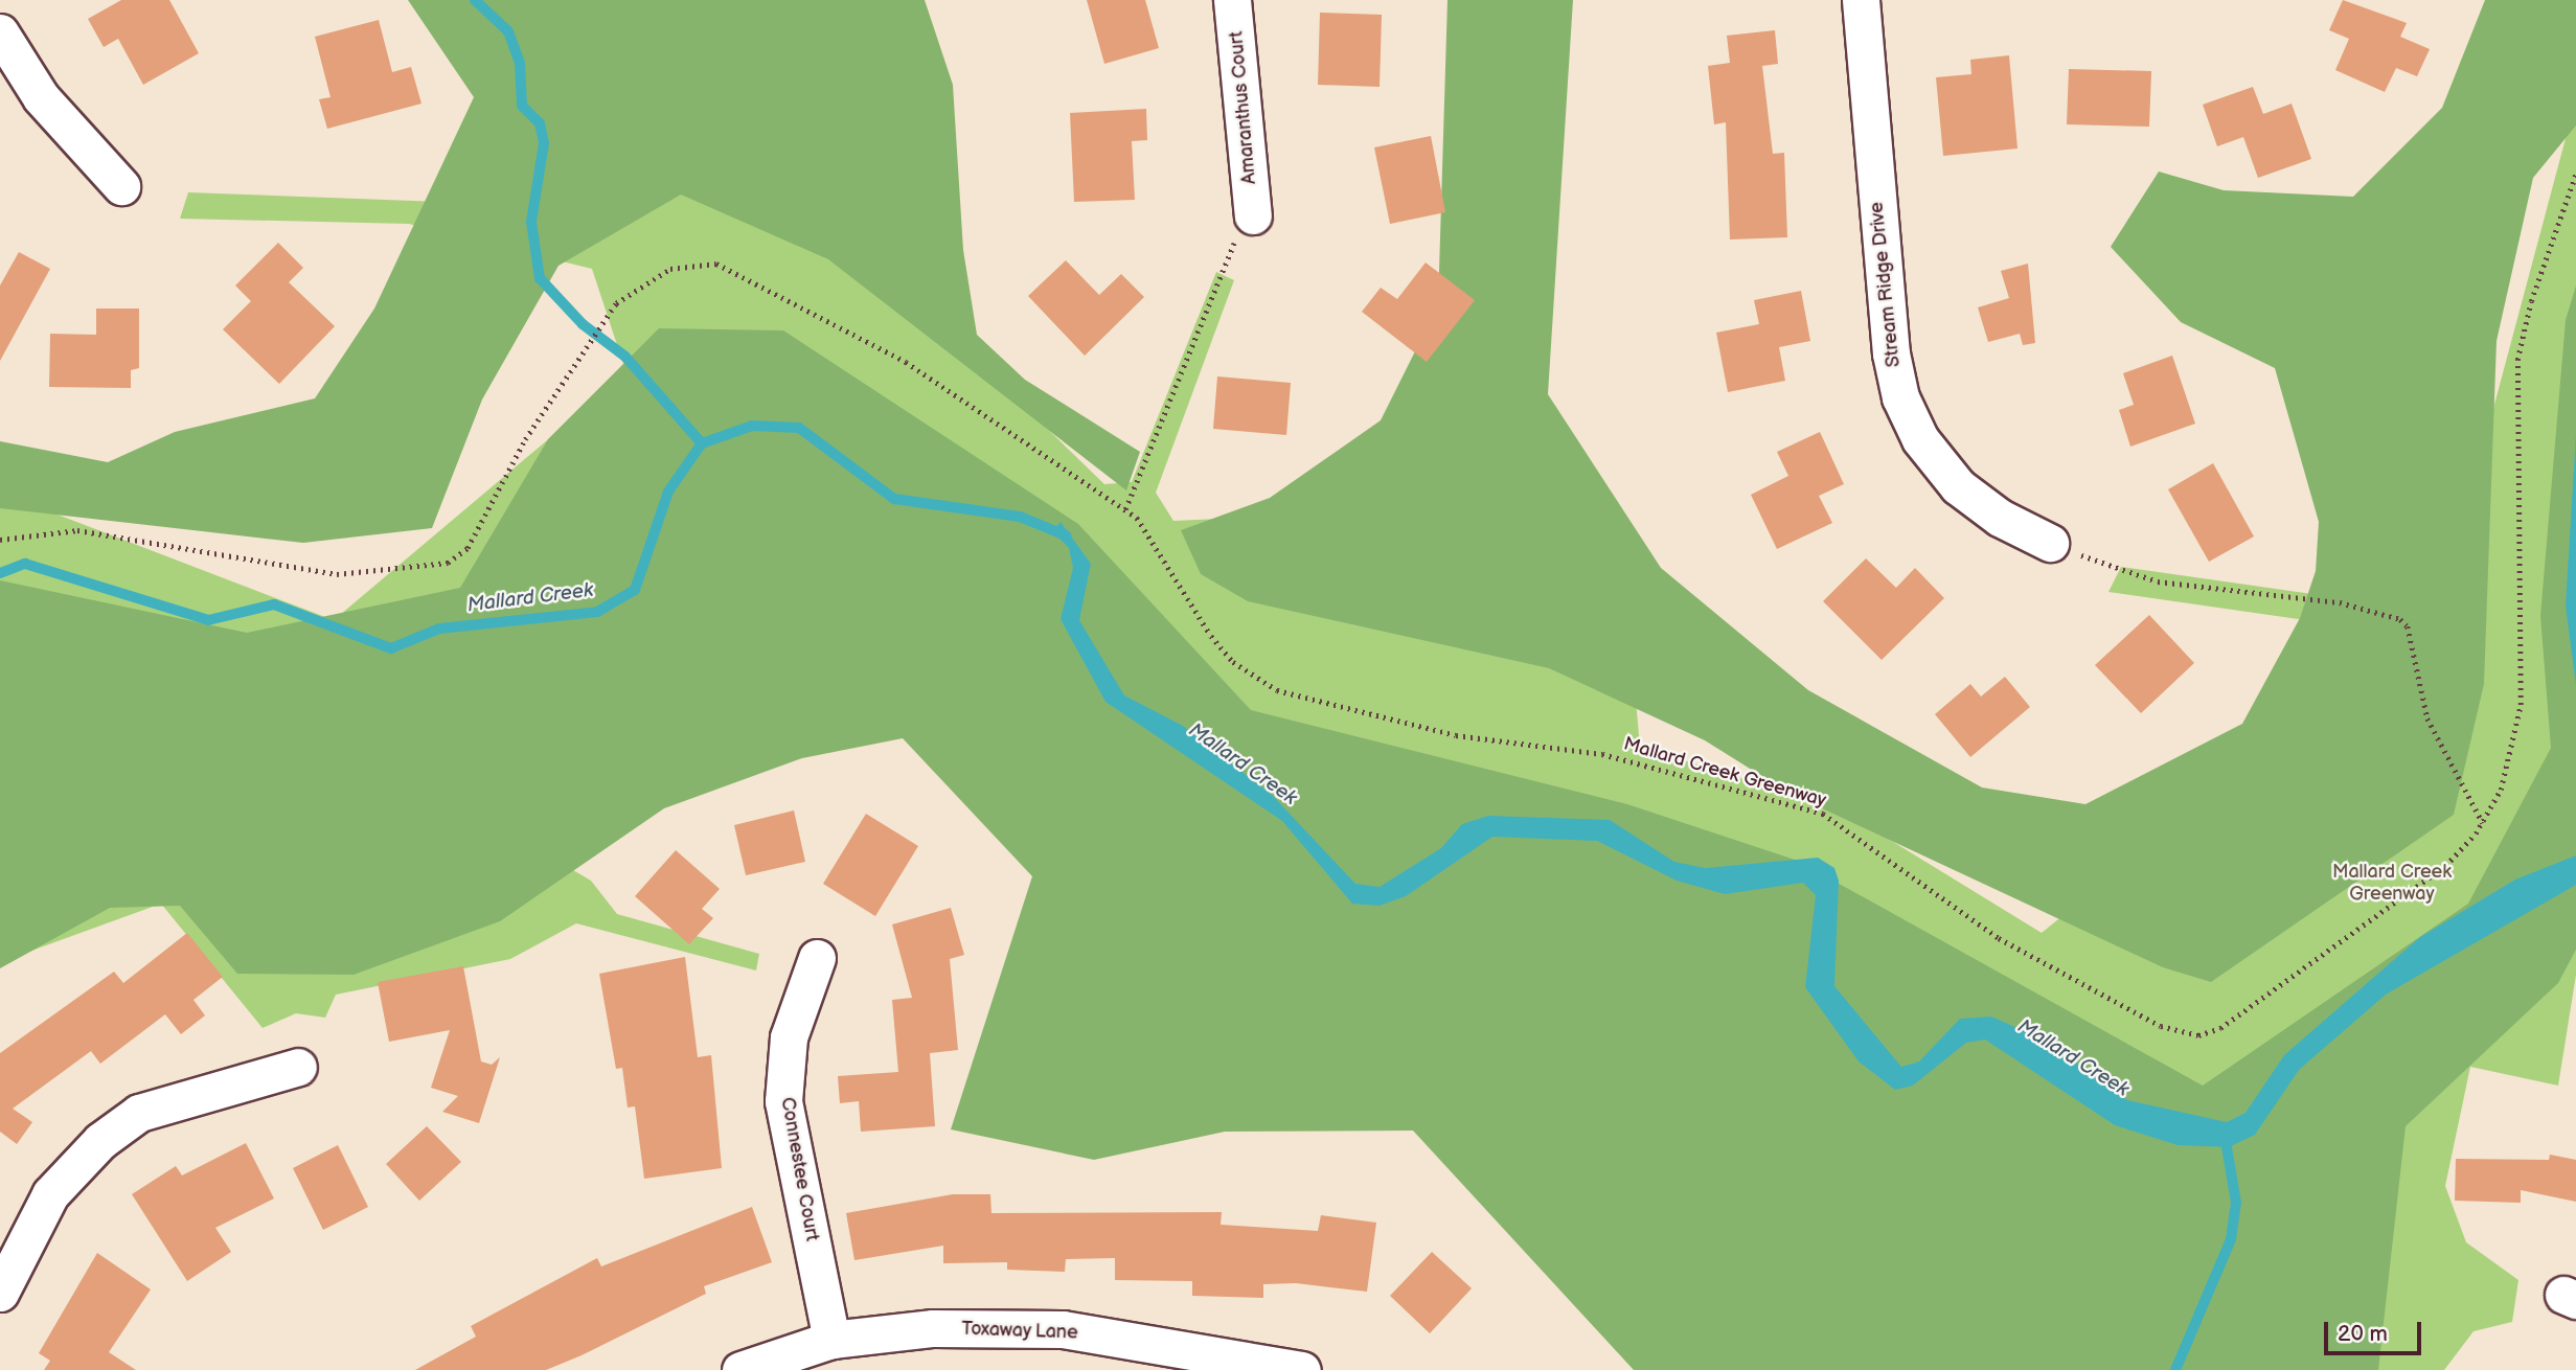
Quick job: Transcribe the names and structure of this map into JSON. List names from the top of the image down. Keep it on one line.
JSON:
{"streets":{"street":["Amaranthus Court","Stream Ridge Drive","Connestee Court","Toxaway Lane"],"path":["Mallard Creek Greenway"]},"crossings":[["Connestee Court","Toxaway Lane"]],"water":["Mallard Creek"],"parks":["Mallard Creek Greenway"],"scale_bar":"20 m"}
